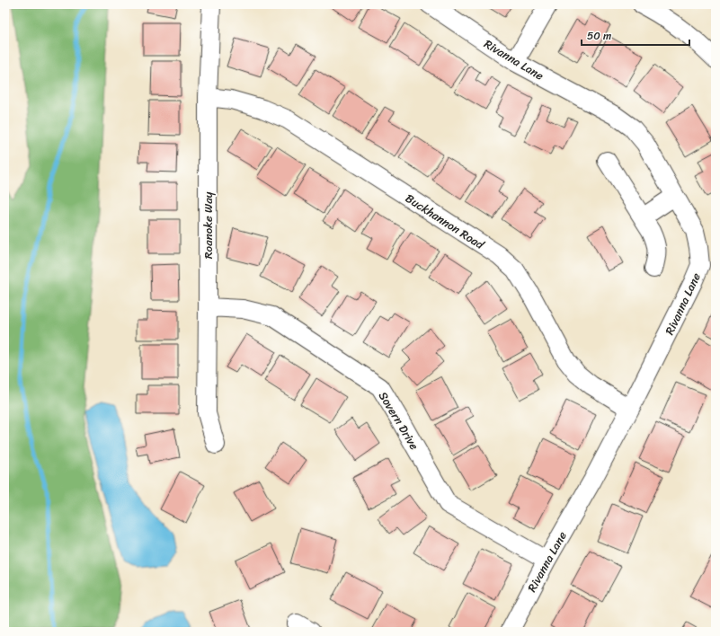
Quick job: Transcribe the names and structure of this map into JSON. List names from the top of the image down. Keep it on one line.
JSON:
{"streets":{"street":["Rivanna Lane","Buckhannon Road","Roanoke Way","Sovern Drive"]},"crossings":[["Rivanna Lane","Buckhannon Road"],["Rivanna Lane","Sovern Drive"],["Buckhannon Road","Roanoke Way"],["Roanoke Way","Sovern Drive"]],"scale_bar":"50 m"}
